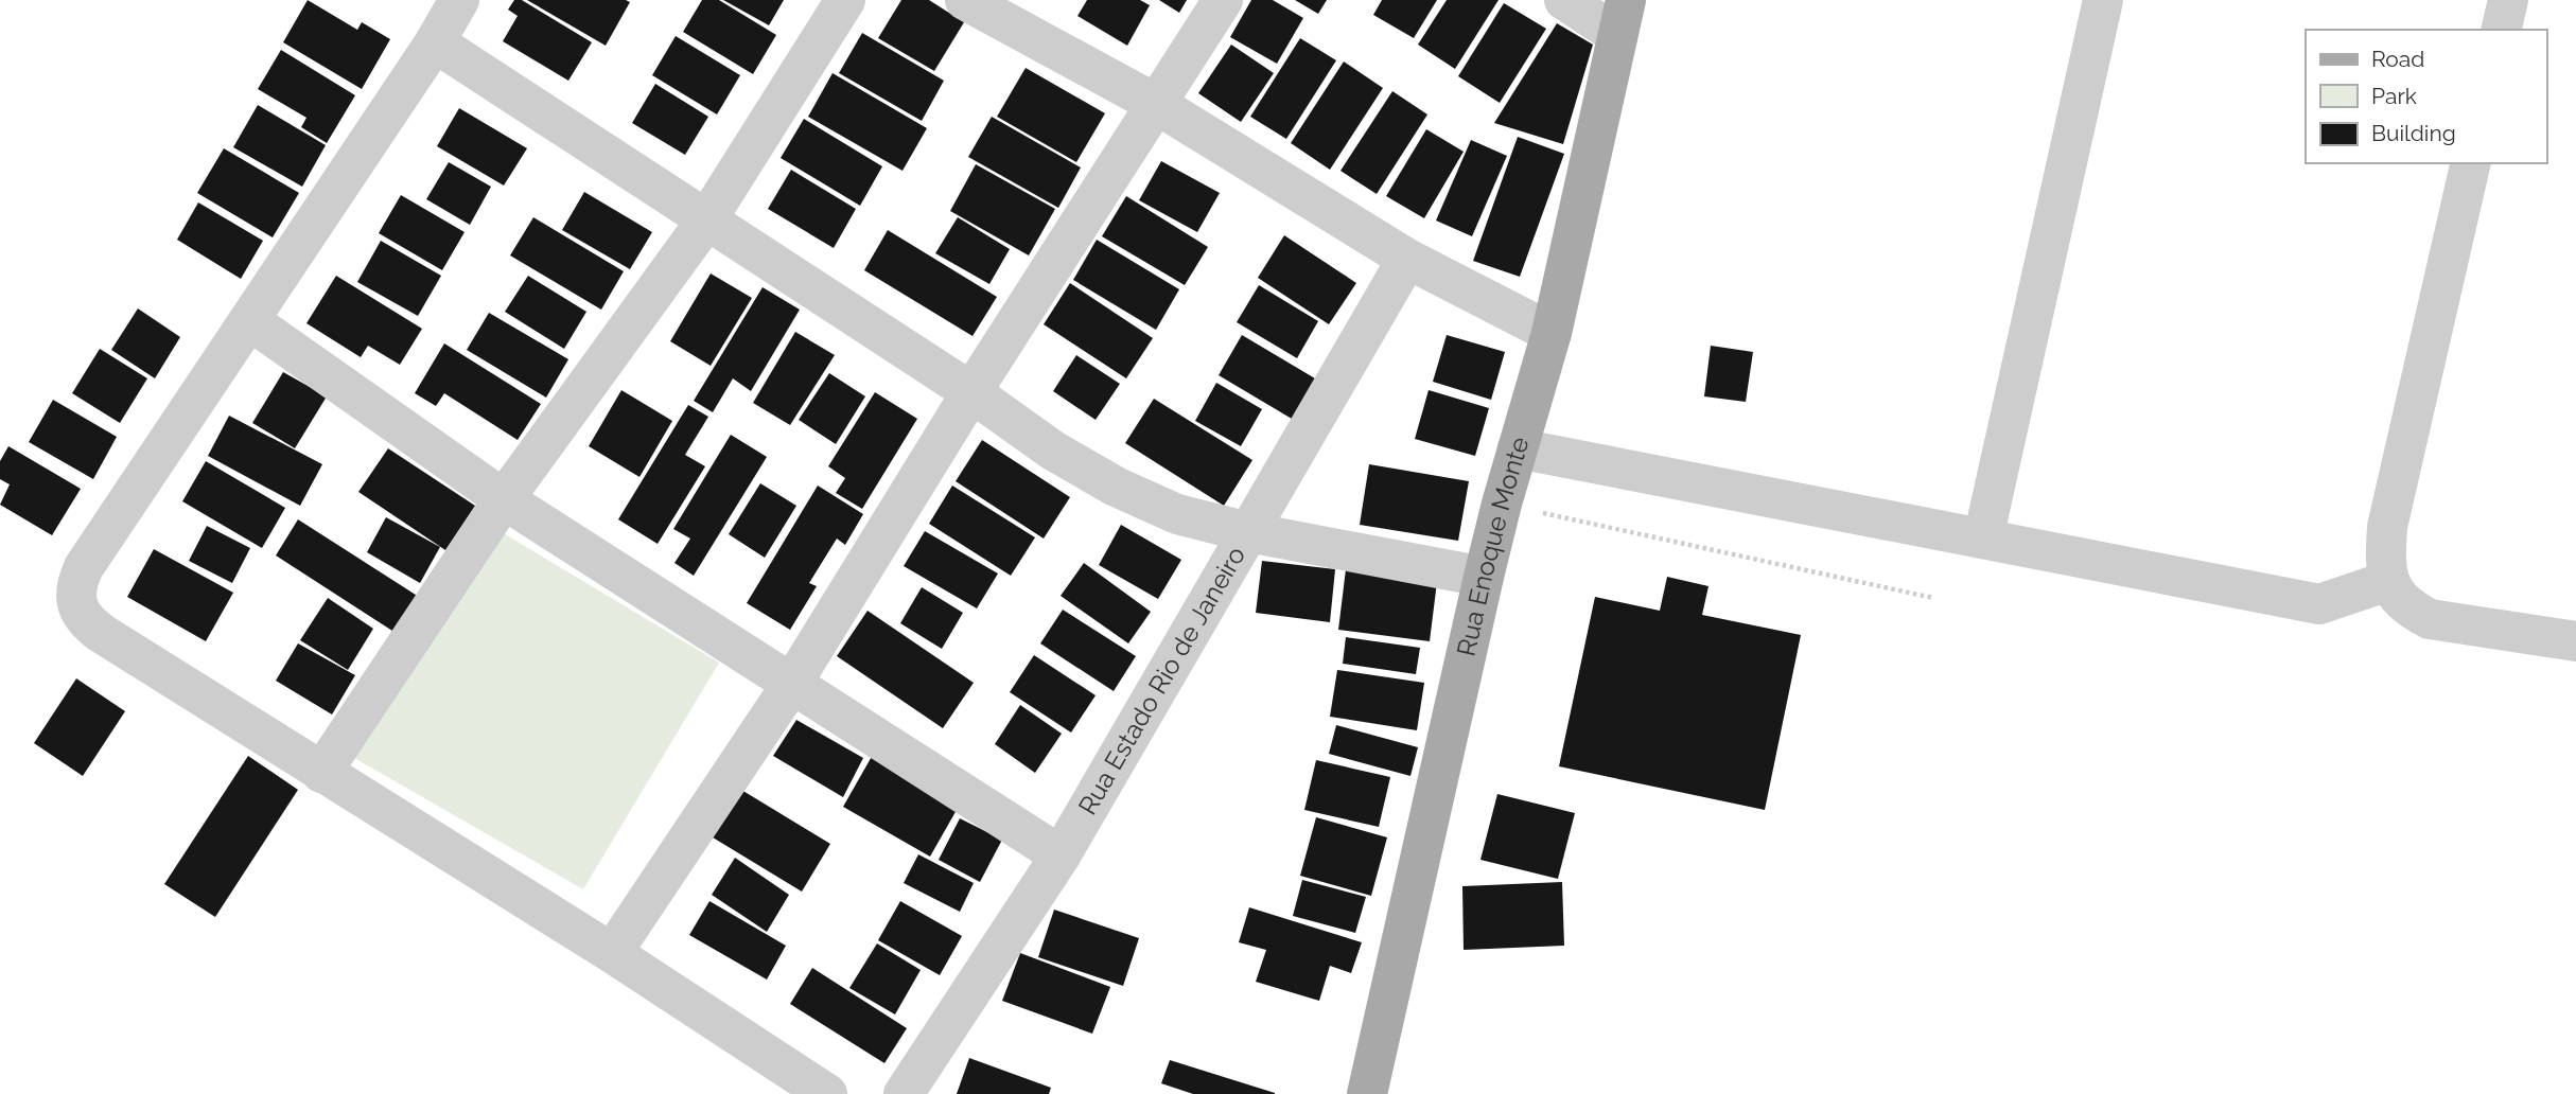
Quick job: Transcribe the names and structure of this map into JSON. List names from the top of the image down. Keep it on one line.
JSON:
{"streets":{"main road":["Rua Enoque Monte"],"street":["Rua Estado Rio de Janeiro"]},"legend":["Road","Park","Building"]}
